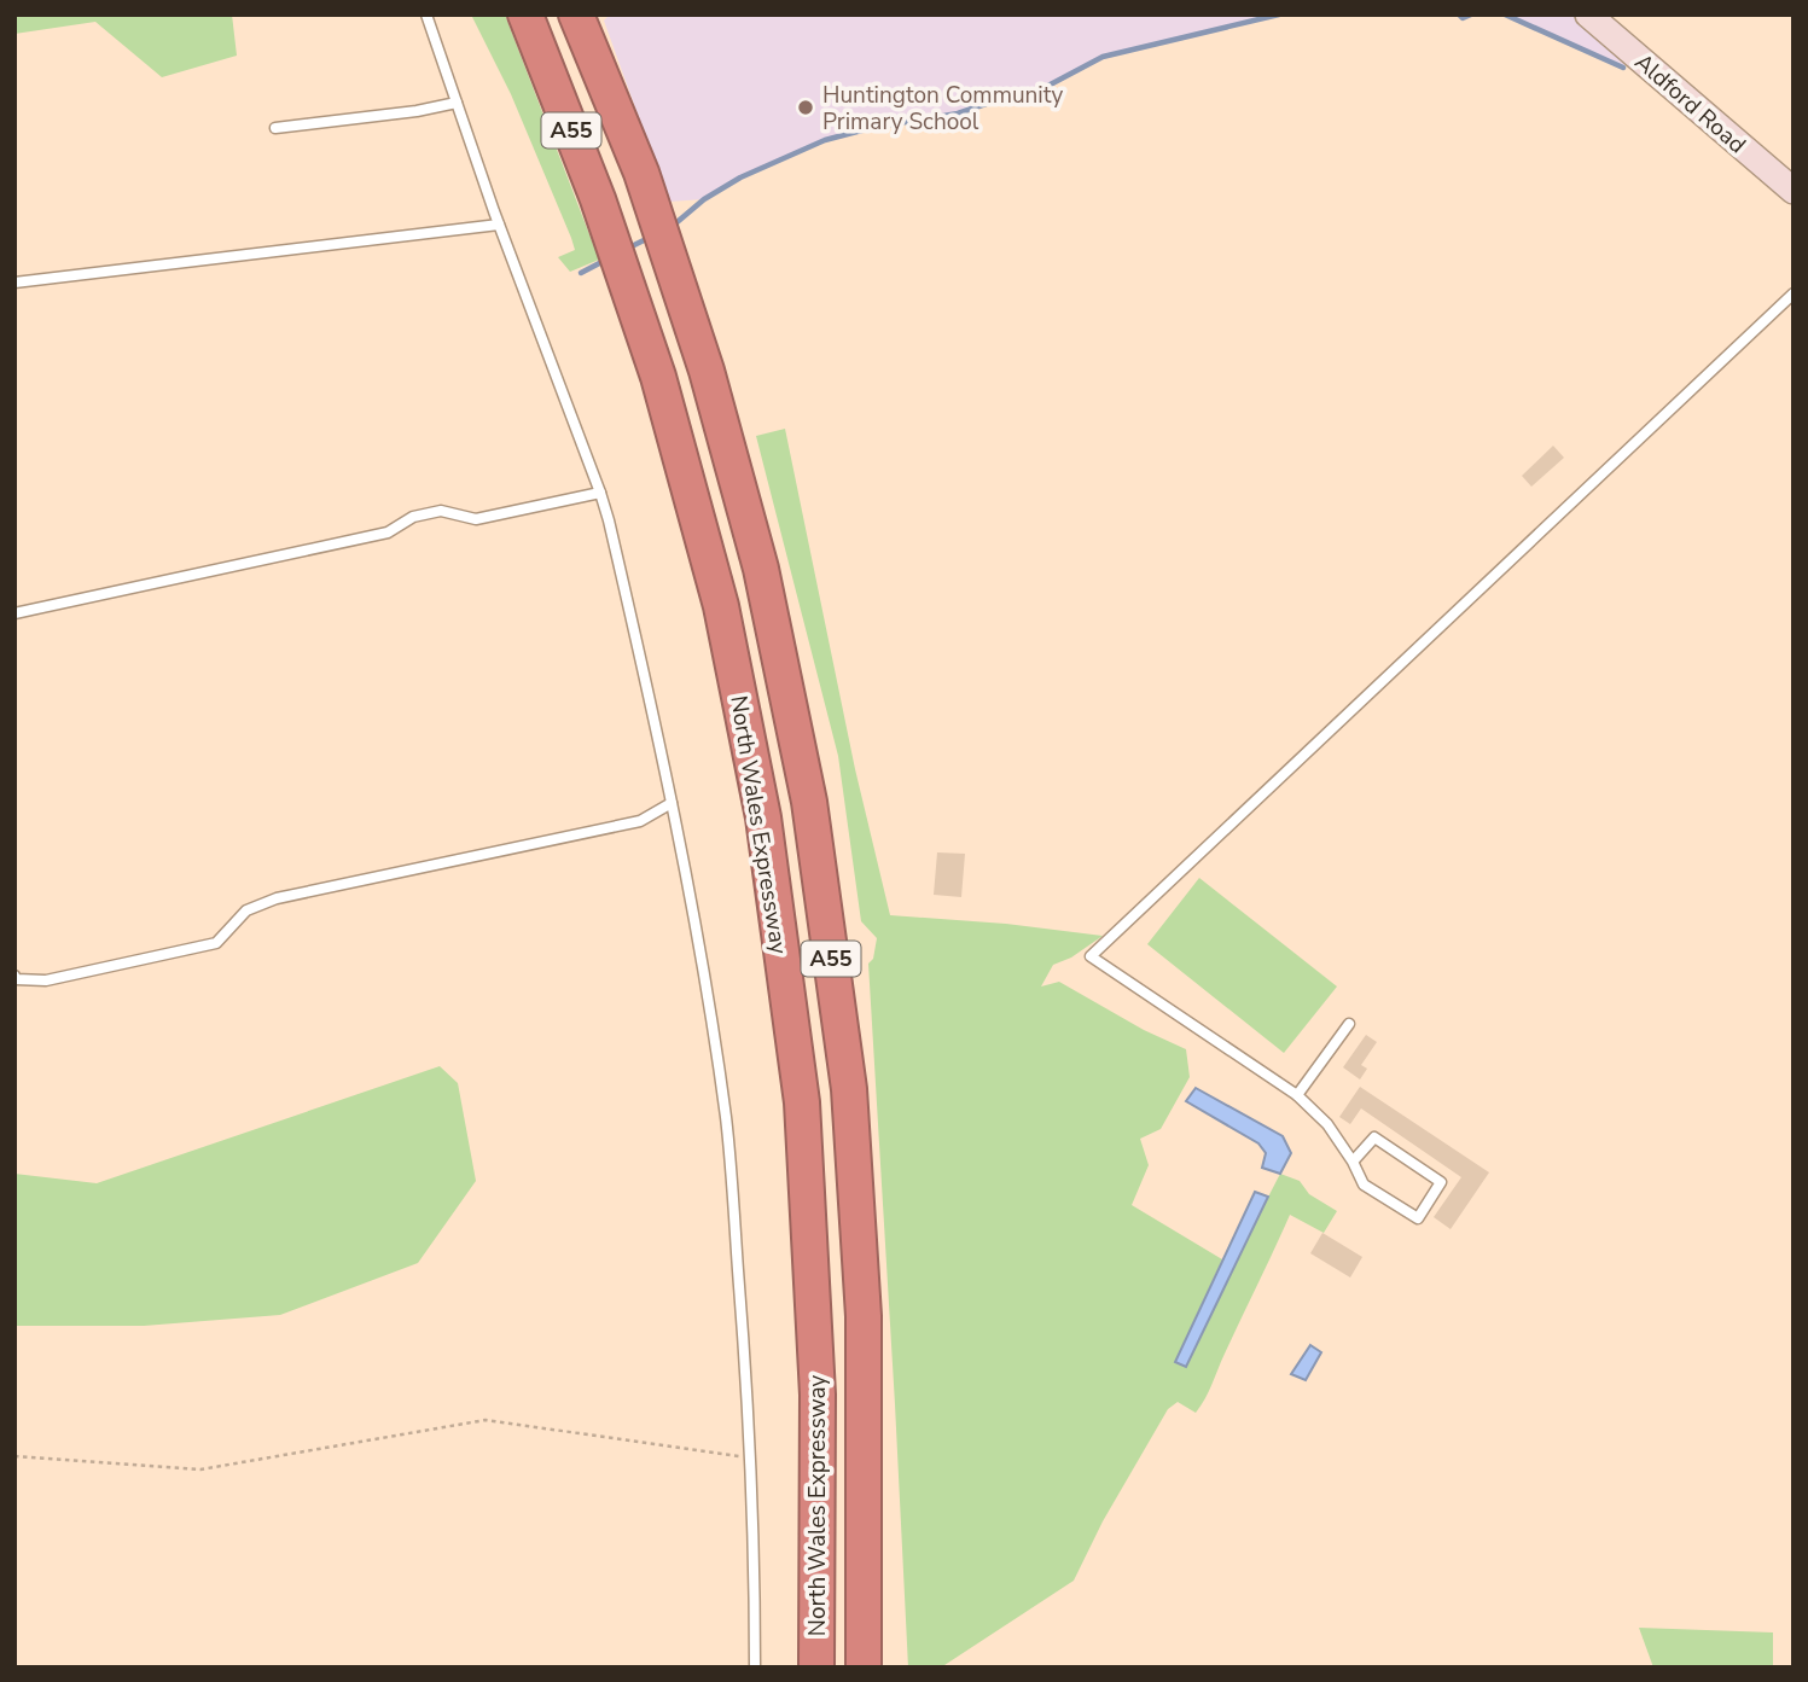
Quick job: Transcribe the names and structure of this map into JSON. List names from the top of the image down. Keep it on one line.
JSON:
{"streets":{"highway":["A55","North Wales Expressway"],"main road":["Aldford Road"]},"places":["Huntington Community Primary School"]}
